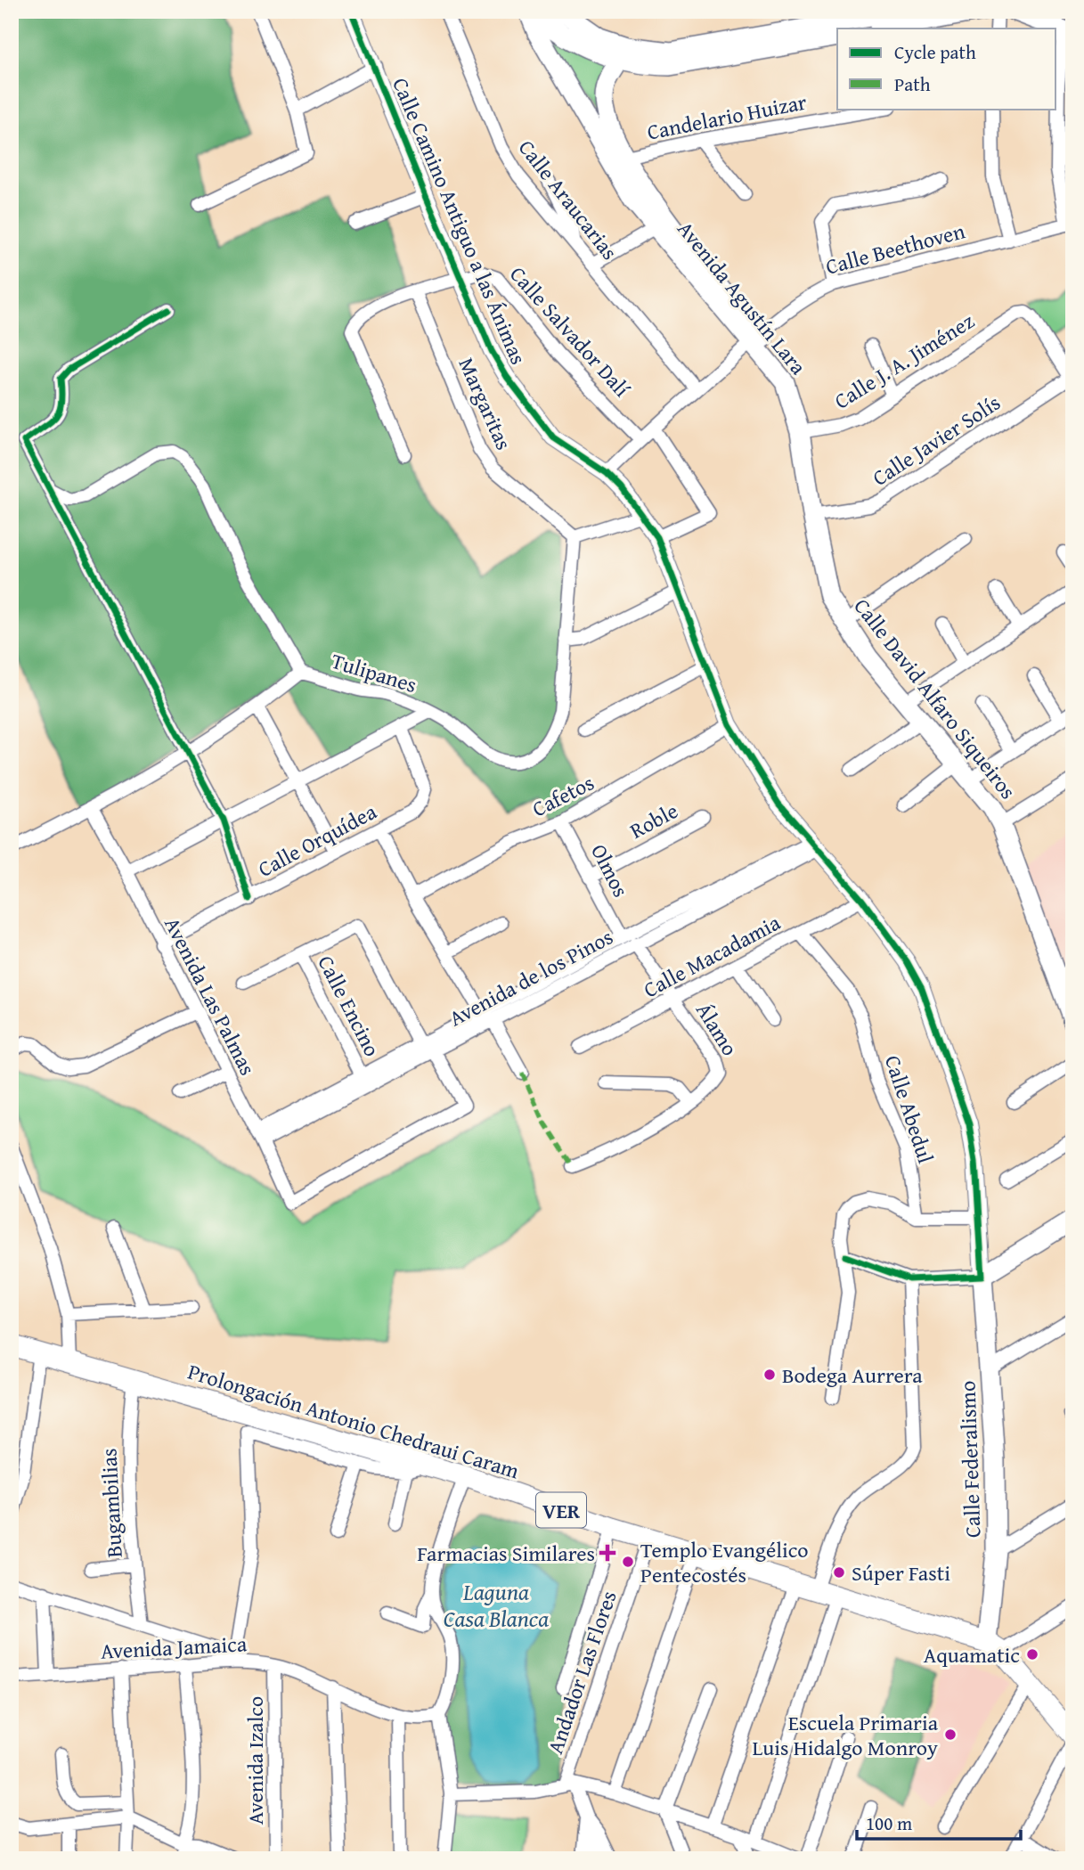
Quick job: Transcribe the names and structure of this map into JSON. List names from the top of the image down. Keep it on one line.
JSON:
{"streets":{"main road":["Avenida Agustín Lara","Calle David Alfaro Siqueiros","Prolongación Antonio Chedraui Caram","Calle Federalismo","VER"],"street":["Candelario Huizar","Calle Araucarias","Calle Camino Antiguo a las Ánimas","Calle Beethoven","Calle Salvador Dalí","Calle J. A. Jiménez","Margaritas","Calle Javier Solís","Tulipanes","Cafetos","Roble","Calle Orquídea","Olmos","Calle Macadamia","Avenida de los Pinos","Avenida Las Palmas","Calle Encino","Álamo","Calle Abedul","Bugambilias","Avenida Jamaica","Andador Las Flores","Avenida Izalco"]},"crossings":[["Candelario Huizar","Avenida Agustín Lara"],["Calle Araucarias","Calle Beethoven"],["Calle Camino Antiguo a las Ánimas","Calle Beethoven"],["Calle Camino Antiguo a las Ánimas","Calle Salvador Dalí"],["Calle Camino Antiguo a las Ánimas","Cafetos"],["Calle Camino Antiguo a las Ánimas","Calle Macadamia"],["Calle Camino Antiguo a las Ánimas","Avenida de los Pinos"],["Calle Camino Antiguo a las Ánimas","Calle Federalismo"],["Calle Beethoven","Avenida Agustín Lara"],["Calle Beethoven","Calle Salvador Dalí"],["Avenida Agustín Lara","Calle J. A. Jiménez"],["Avenida Agustín Lara","Calle David Alfaro Siqueiros"],["Calle Salvador Dalí","Margaritas"],["Calle J. A. Jiménez","Calle Javier Solís"],["Calle J. A. Jiménez","Calle David Alfaro Siqueiros"],["Margaritas","Tulipanes"],["Calle Javier Solís","Calle David Alfaro Siqueiros"],["Tulipanes","Avenida Las Palmas"],["Cafetos","Olmos"],["Roble","Olmos"],["Calle Orquídea","Avenida Las Palmas"],["Olmos","Avenida de los Pinos"],["Calle Macadamia","Álamo"],["Calle Macadamia","Calle Abedul"],["Avenida de los Pinos","Avenida Las Palmas"],["Avenida de los Pinos","Calle Encino"],["Avenida de los Pinos","Álamo"],["Prolongación Antonio Chedraui Caram","Calle Federalismo"],["Prolongación Antonio Chedraui Caram","Bugambilias"],["Prolongación Antonio Chedraui Caram","Andador Las Flores"],["Avenida Jamaica","Avenida Izalco"]],"water":["Laguna Casa Blanca"],"places":{"other":["Bodega Aurrera","Templo Evangélico Pentecostés","Súper Fasti","Aquamatic","Escuela Primaria Luis Hidalgo Monroy"],"health":["Farmacias Similares"]},"legend":["Cycle path","Path"],"scale_bar":"100 m"}
